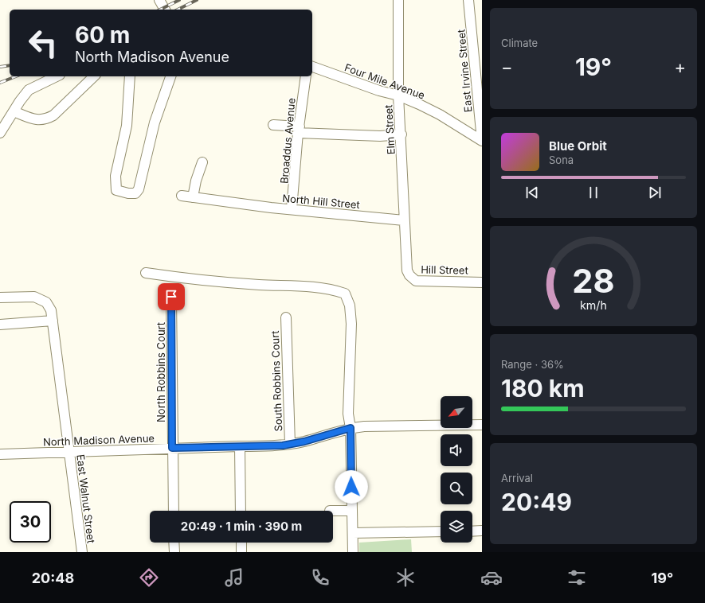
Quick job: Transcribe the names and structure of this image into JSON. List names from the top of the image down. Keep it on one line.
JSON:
{"streets":{"street":["East Irvine Street","Four Mile Avenue","Elm Street","Broaddus Avenue","North Hill Street","Hill Street","North Robbins Court","South Robbins Court","North Madison Avenue","East Walnut Street"]},"crossings":[["East Irvine Street","Four Mile Avenue"],["Four Mile Avenue","Elm Street"],["Elm Street","North Hill Street"],["Elm Street","Hill Street"],["Broaddus Avenue","North Hill Street"],["North Hill Street","Hill Street"],["North Robbins Court","North Madison Avenue"],["South Robbins Court","North Madison Avenue"],["North Madison Avenue","East Walnut Street"]],"north":"bottom left","page":{"tile":["Climate",["Range · 36%","180 km"],["Arrival","20:49"]],"turn":["60 m","North Madison Avenue"],"heat":["−","19°","+"],"song":["Blue Orbit","Sona"],"limit":"30","trip":"20:49 · 1 min · 390 m","tabs":["20:48","19°"],"gauge":["28","km/h"]}}
